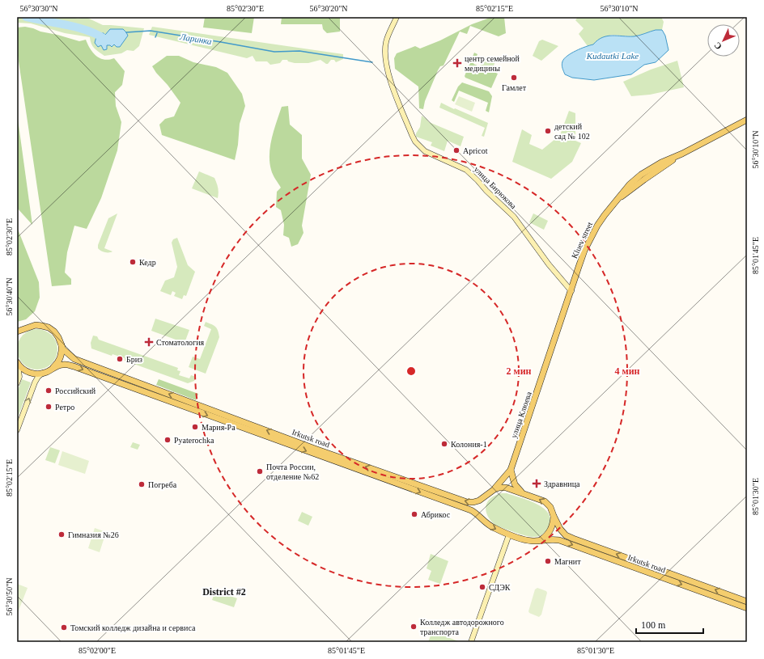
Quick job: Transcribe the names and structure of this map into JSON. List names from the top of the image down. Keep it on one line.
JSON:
{"streets":{"main road":["Kluev street","улица Клюева","Irkutsk road"],"street":["улица Бирюкова"]},"crossings":[["улица Бирюкова","Kluev street"],["улица Бирюкова","улица Клюева"],["Kluev street","улица Клюева"],["улица Клюева","Irkutsk road"]],"districts":["District #2"],"water":["Ларинка","Kudautki Lake"],"places":{"health":["центр семейной медицины","Стоматология","Здравница"],"other":["Гамлет","детский сад № 102","Apricot","Кедр","Бриз","Российский","Ретро","Мария-Ра","Pyaterochka","Колония-1","Почта России, отделение №62","Погреба","Абрикос","Гимназия №26","Магнит","СДЭК","Колледж автодорожного транспорта","Томский колледж дизайна и сервиса"]},"scale_bar":"100 m","north":"bottom left","coordinates":["56°30'30\"N","85°02'30\"E","56°30'20\"N","85°02'15\"E","56°30'10\"N","85°01'45\"E","56°30'40\"N","85°01'30\"E","56°30'50\"N","85°02'00\"E"],"rings":["2 мин","4 мин"]}
